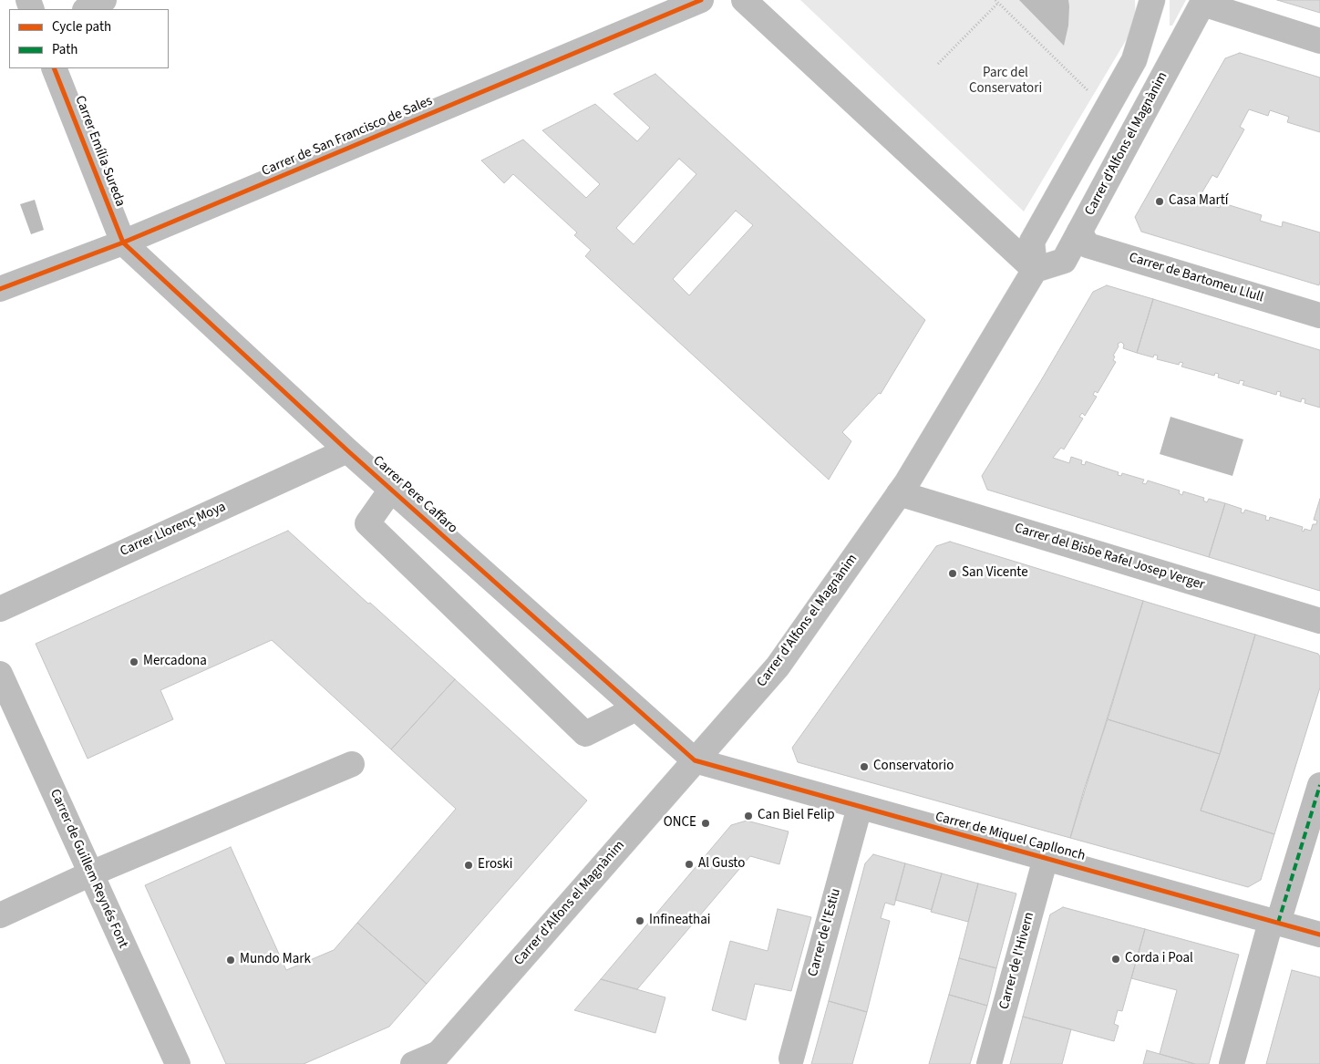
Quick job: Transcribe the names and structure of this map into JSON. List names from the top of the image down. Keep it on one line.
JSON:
{"streets":{"street":["Carrer de San Francisco de Sales","Carrer d'Alfons el Magnànim","Carrer Emília Sureda","Carrer de Bartomeu Llull","Carrer Pere Caffaro","Carrer Llorenç Moya","Carrer del Bisbe Rafel Josep Verger","Carrer de Miquel Capllonch","Carrer de Guillem Reynés Font","Carrer de l'Estiu","Carrer de l'Hivern"]},"crossings":[["Carrer de San Francisco de Sales","Carrer Emília Sureda"],["Carrer de San Francisco de Sales","Carrer Pere Caffaro"],["Carrer d'Alfons el Magnànim","Carrer de Bartomeu Llull"],["Carrer d'Alfons el Magnànim","Carrer Pere Caffaro"],["Carrer d'Alfons el Magnànim","Carrer del Bisbe Rafel Josep Verger"],["Carrer d'Alfons el Magnànim","Carrer de Miquel Capllonch"],["Carrer Emília Sureda","Carrer Pere Caffaro"],["Carrer Pere Caffaro","Carrer Llorenç Moya"],["Carrer Pere Caffaro","Carrer de Miquel Capllonch"],["Carrer de Miquel Capllonch","Carrer de l'Estiu"],["Carrer de Miquel Capllonch","Carrer de l'Hivern"]],"parks":["Parc del Conservatori"],"places":["Casa Martí","San Vicente","Mercadona","Conservatorio","Can Biel Felip","ONCE","Al Gusto","Eroski","Infineathai","Corda i Poal","Mundo Mark"],"legend":["Cycle path","Path"]}
